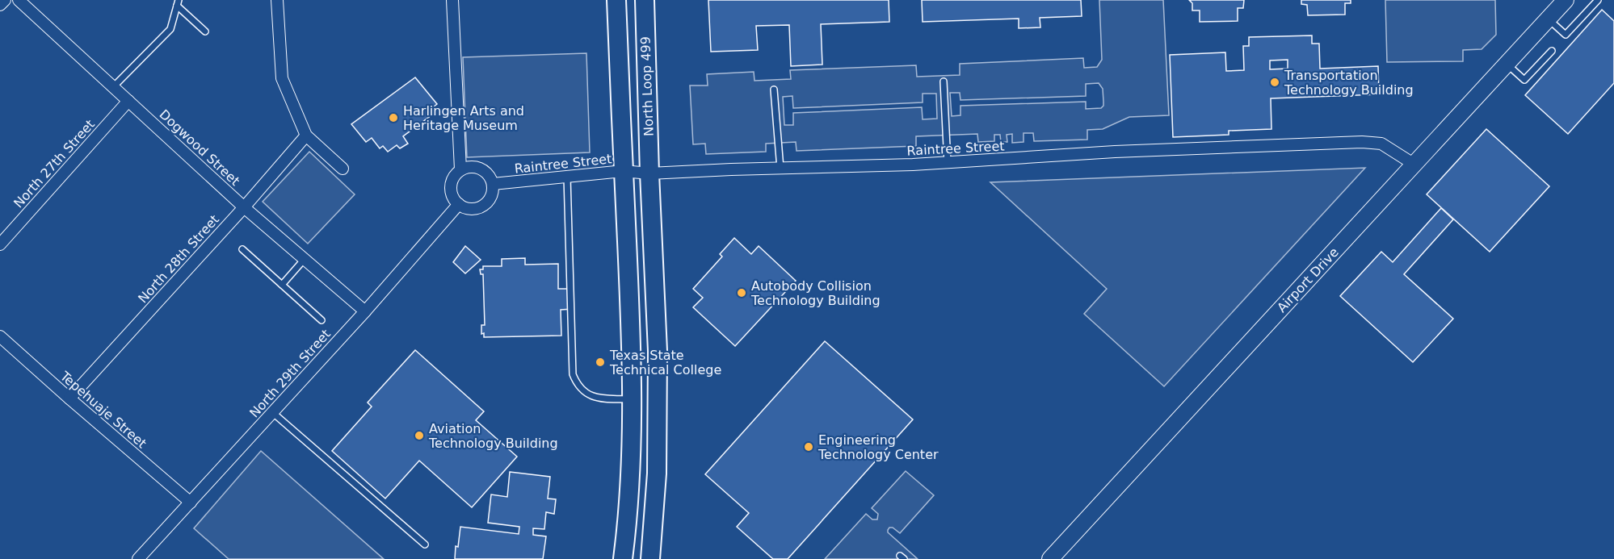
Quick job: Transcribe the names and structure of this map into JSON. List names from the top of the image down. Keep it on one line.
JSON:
{"streets":{"main road":["North Loop 499"],"street":["Dogwood Street","Raintree Street","North 27th Street","North 28th Street","Airport Drive","North 29th Street","Tepehuaje Street"]},"crossings":[["North Loop 499","Raintree Street"],["Dogwood Street","North 27th Street"],["Dogwood Street","North 28th Street"],["Dogwood Street","North 29th Street"],["Raintree Street","Airport Drive"],["Raintree Street","North 29th Street"],["North 28th Street","Tepehuaje Street"],["North 29th Street","Tepehuaje Street"]],"places":["Transportation Technology Building","Harlingen Arts and Heritage Museum","Autobody Collision Technology Building","Texas State Technical College","Aviation Technology Building","Engineering Technology Center"]}
